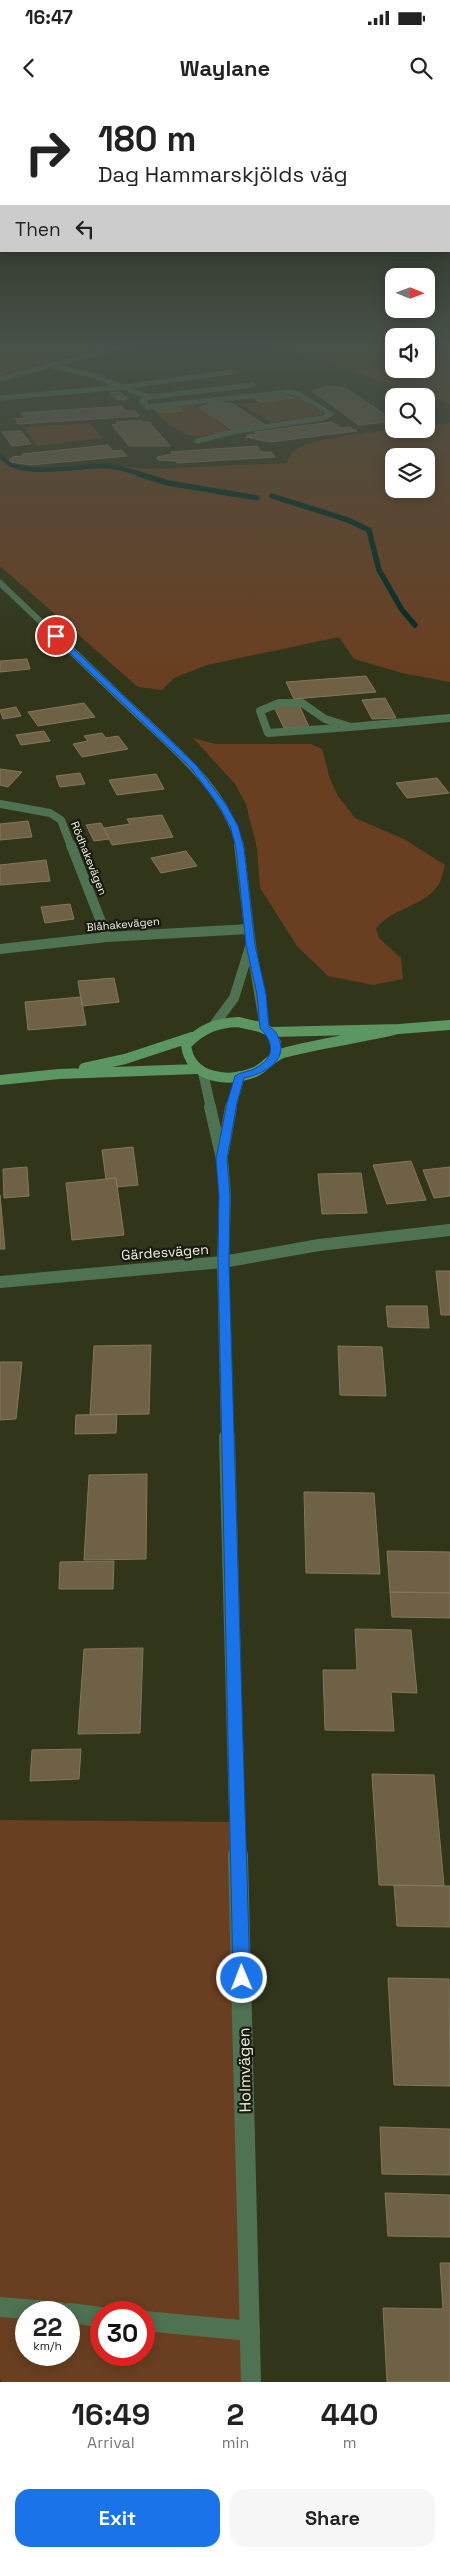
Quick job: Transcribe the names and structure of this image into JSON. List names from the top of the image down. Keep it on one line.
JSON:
{"streets":{"street":["Rödhakevägen","Blåhakevägen","Gärdesvägen","Holmvägen"]},"crossings":[["Rödhakevägen","Blåhakevägen"],["Gärdesvägen","Holmvägen"]],"north":"right","page":{"status":"16:47","header":"Waylane","turn":["180 m","Dag Hammarskjölds väg"],"then":"Then","speed":"22 km/h","limit":"30","eta":["16:49","Arrival","2","min","440","m"],"buttons":["Exit","Share"]}}
